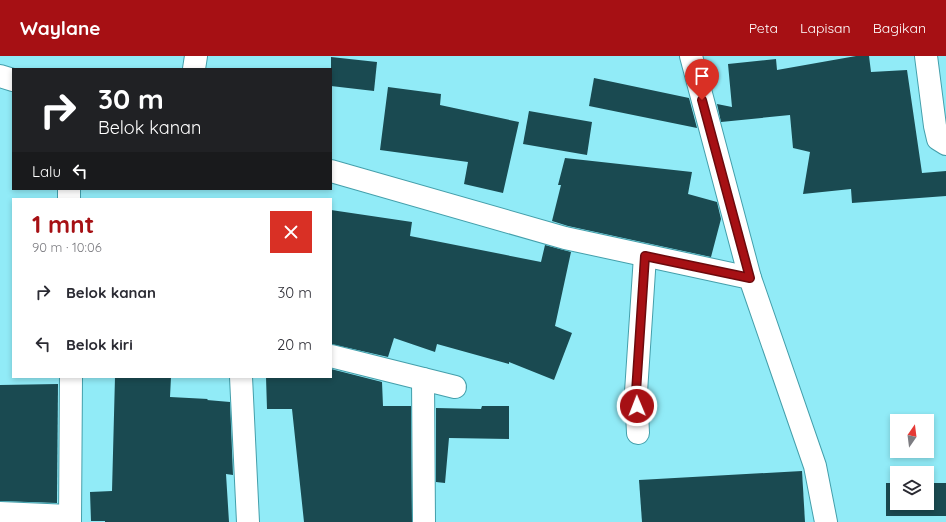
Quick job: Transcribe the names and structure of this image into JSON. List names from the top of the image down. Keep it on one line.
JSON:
{"north":"top","page":{"header":"Waylane","nav":["Peta","Lapisan","Bagikan"],"turn":["30 m","Belok kanan"],"then":"Lalu","heading":["1 mnt","90 m · 10:06"],"list":[{"name":"Belok kanan","value":"30 m"},{"name":"Belok kiri","value":"20 m"}]}}
